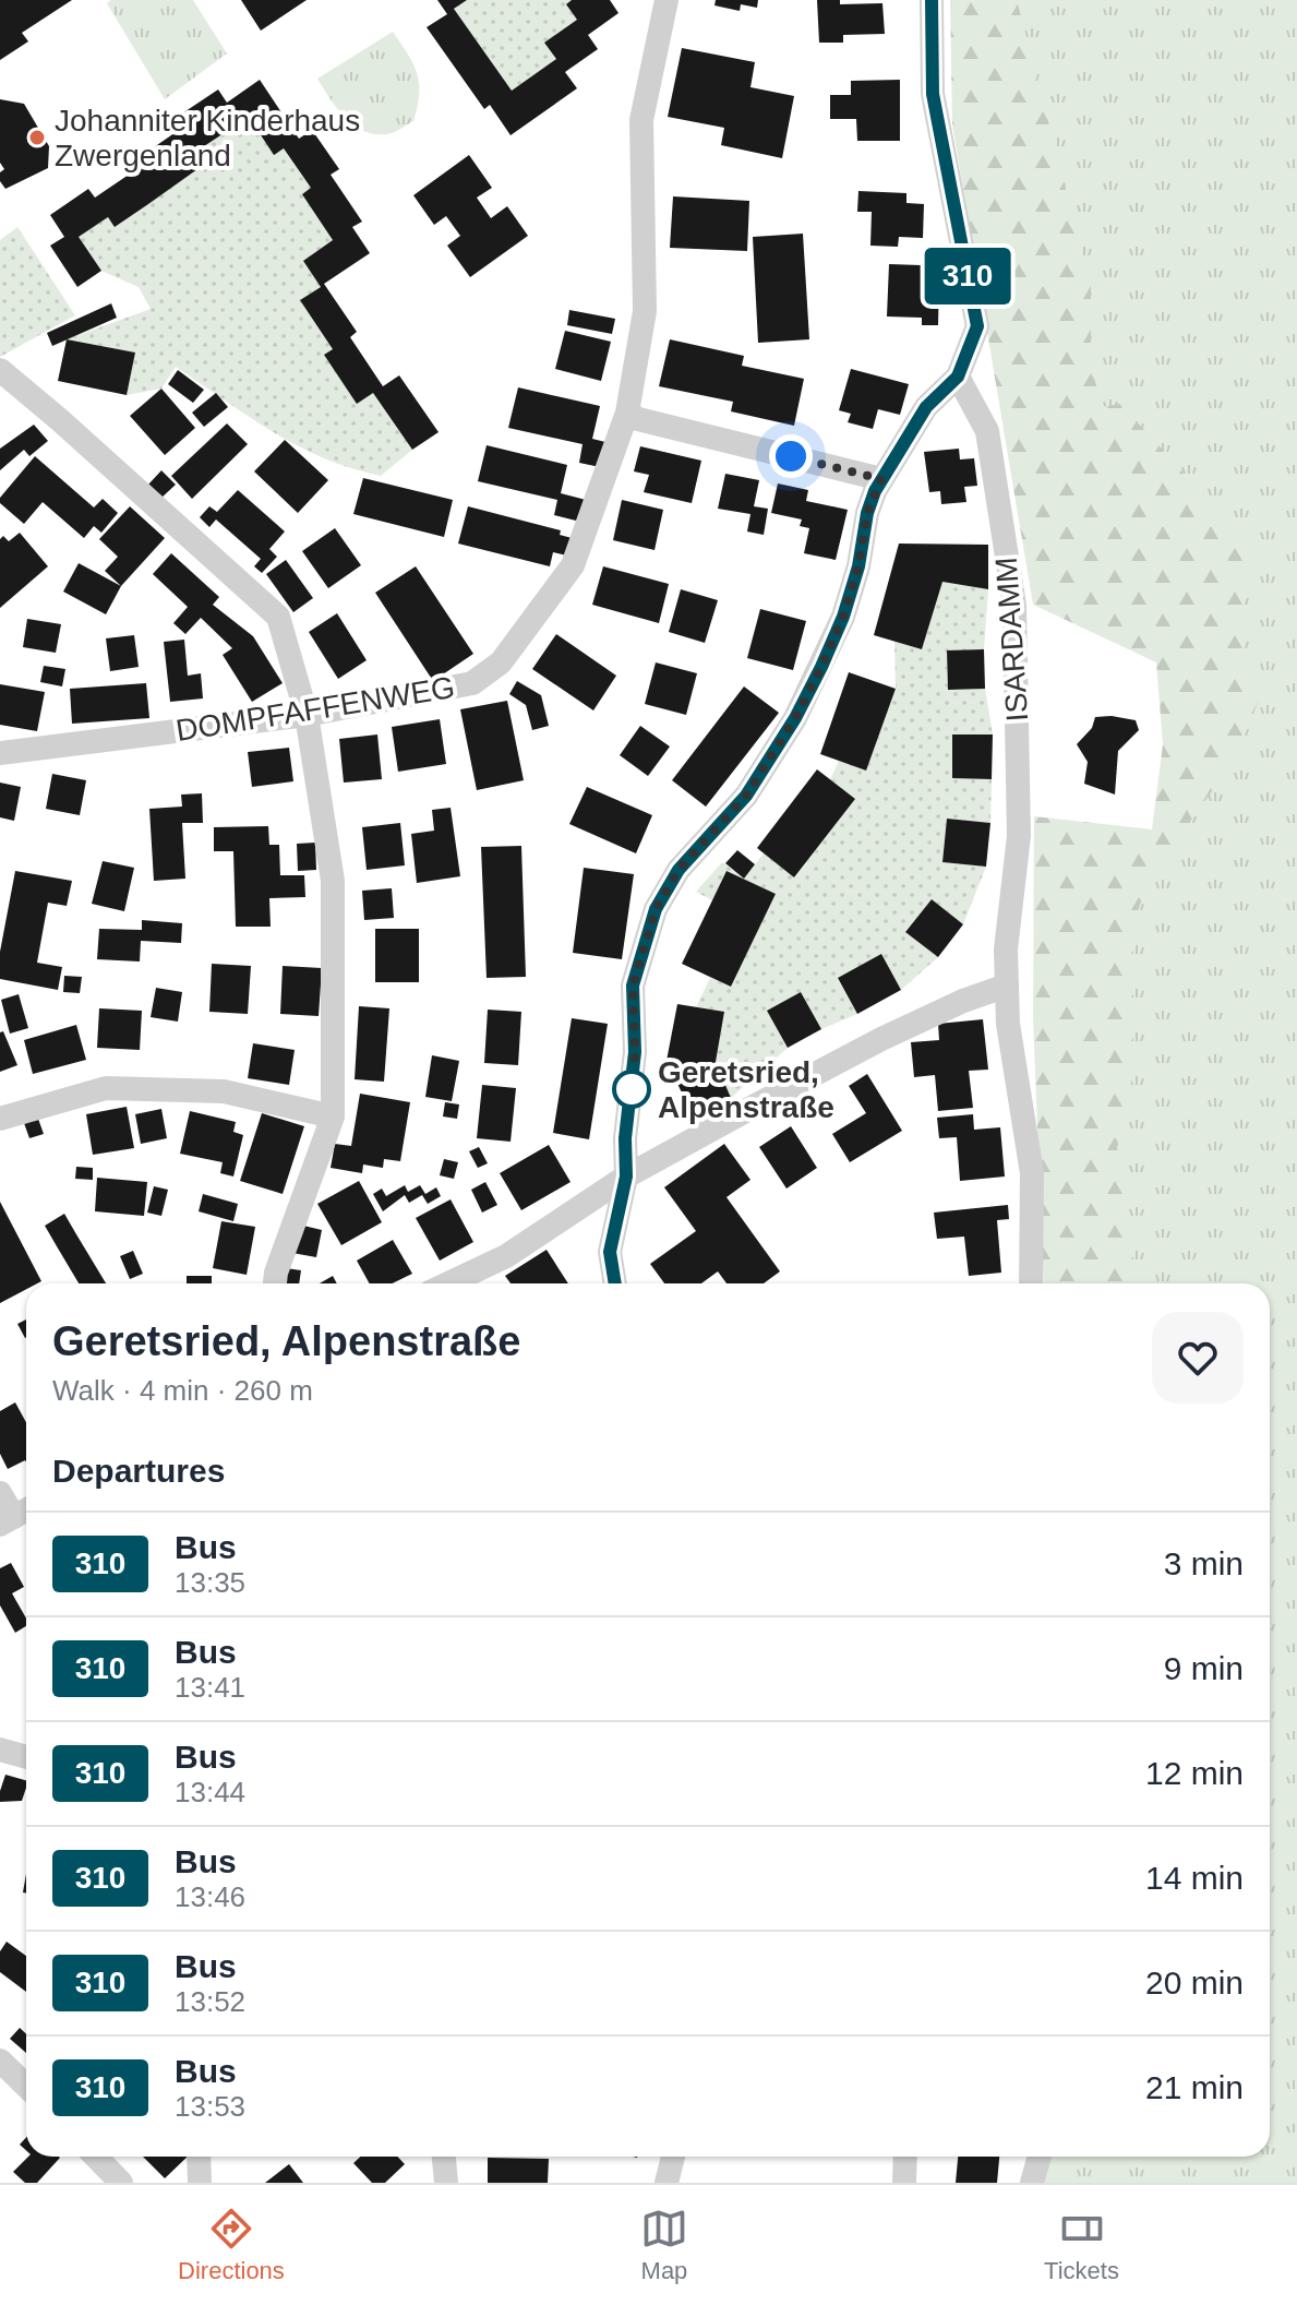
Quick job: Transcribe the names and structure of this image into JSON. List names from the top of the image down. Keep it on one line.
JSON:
{"streets":{"street":["ISARDAMM","DOMPFAFFENWEG"]},"places":["Johanniter Kinderhaus Zwergenland","Geretsried, Alpenstraße"],"lines":["bus line 310"],"page":{"on_map":"310","heading":[["Geretsried, Alpenstraße","Walk · 4 min · 260 m"],"Departures"],"list":[{"mark":"310","name":"Bus","note":"13:35","value":"3 min"},{"mark":"310","name":"Bus","note":"13:41","value":"9 min"},{"mark":"310","name":"Bus","note":"13:44","value":"12 min"},{"mark":"310","name":"Bus","note":"13:46","value":"14 min"},{"mark":"310","name":"Bus","note":"13:52","value":"20 min"},{"mark":"310","name":"Bus","note":"13:53","value":"21 min"}],"tabs":["Directions","Map","Tickets"]}}
